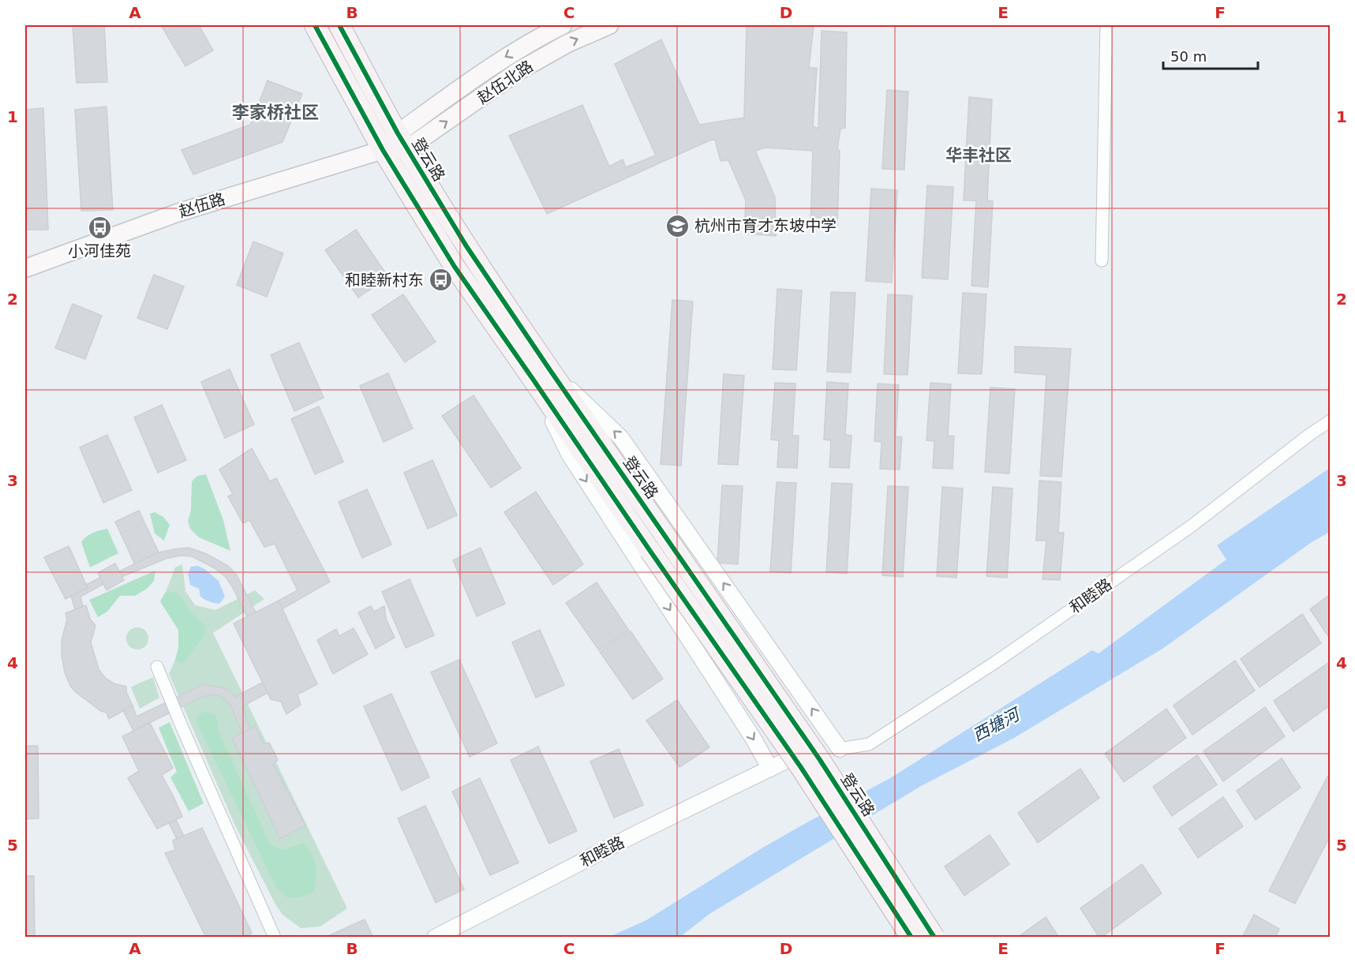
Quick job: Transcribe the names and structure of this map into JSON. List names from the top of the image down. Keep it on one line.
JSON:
{"streets":{"main road":["赵伍北路","登云路","赵伍路"],"street":["和睦路"]},"crossings":[["赵伍北路","登云路"],["赵伍北路","赵伍路"],["登云路","赵伍路"]],"districts":["李家桥社区","华丰社区"],"water":["西塘河"],"places":{"school or university":["杭州市育才东坡中学"],"bus stop":["小河佳苑","和睦新村东"]},"scale_bar":"50 m","grid":{"columns":["A","B","C","D","E","F"],"rows":["1","2","3","4","5"]}}
